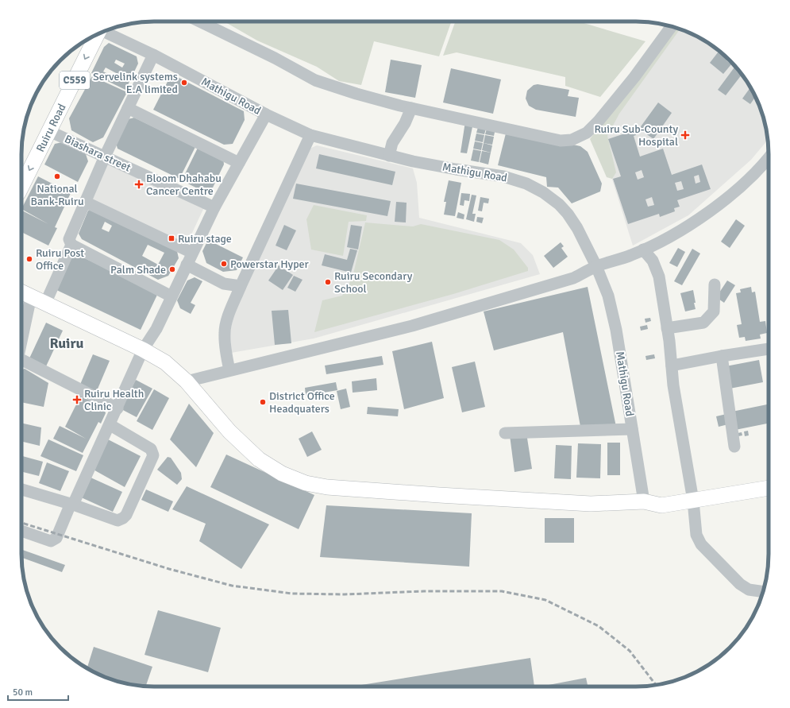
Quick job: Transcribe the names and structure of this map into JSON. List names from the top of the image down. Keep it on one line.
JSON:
{"streets":{"main road":["C559","Ruiru Road"],"street":["Mathigu Road","Biashara street"]},"crossings":[["Ruiru Road","Biashara street"]],"one_way":["Ruiru Road"],"districts":["Ruiru"],"places":{"other":["Servelink systems E.A limited","National Bank-Ruiru","Ruiru Post Office","Powerstar Hyper","Palm Shade","Ruiru Secondary School","District Office Headquaters"],"health":["Ruiru Sub-County Hospital","Bloom Dhahabu Cancer Centre","Ruiru Health Clinic"],"transit":["Ruiru stage"]},"scale_bar":"50 m"}
